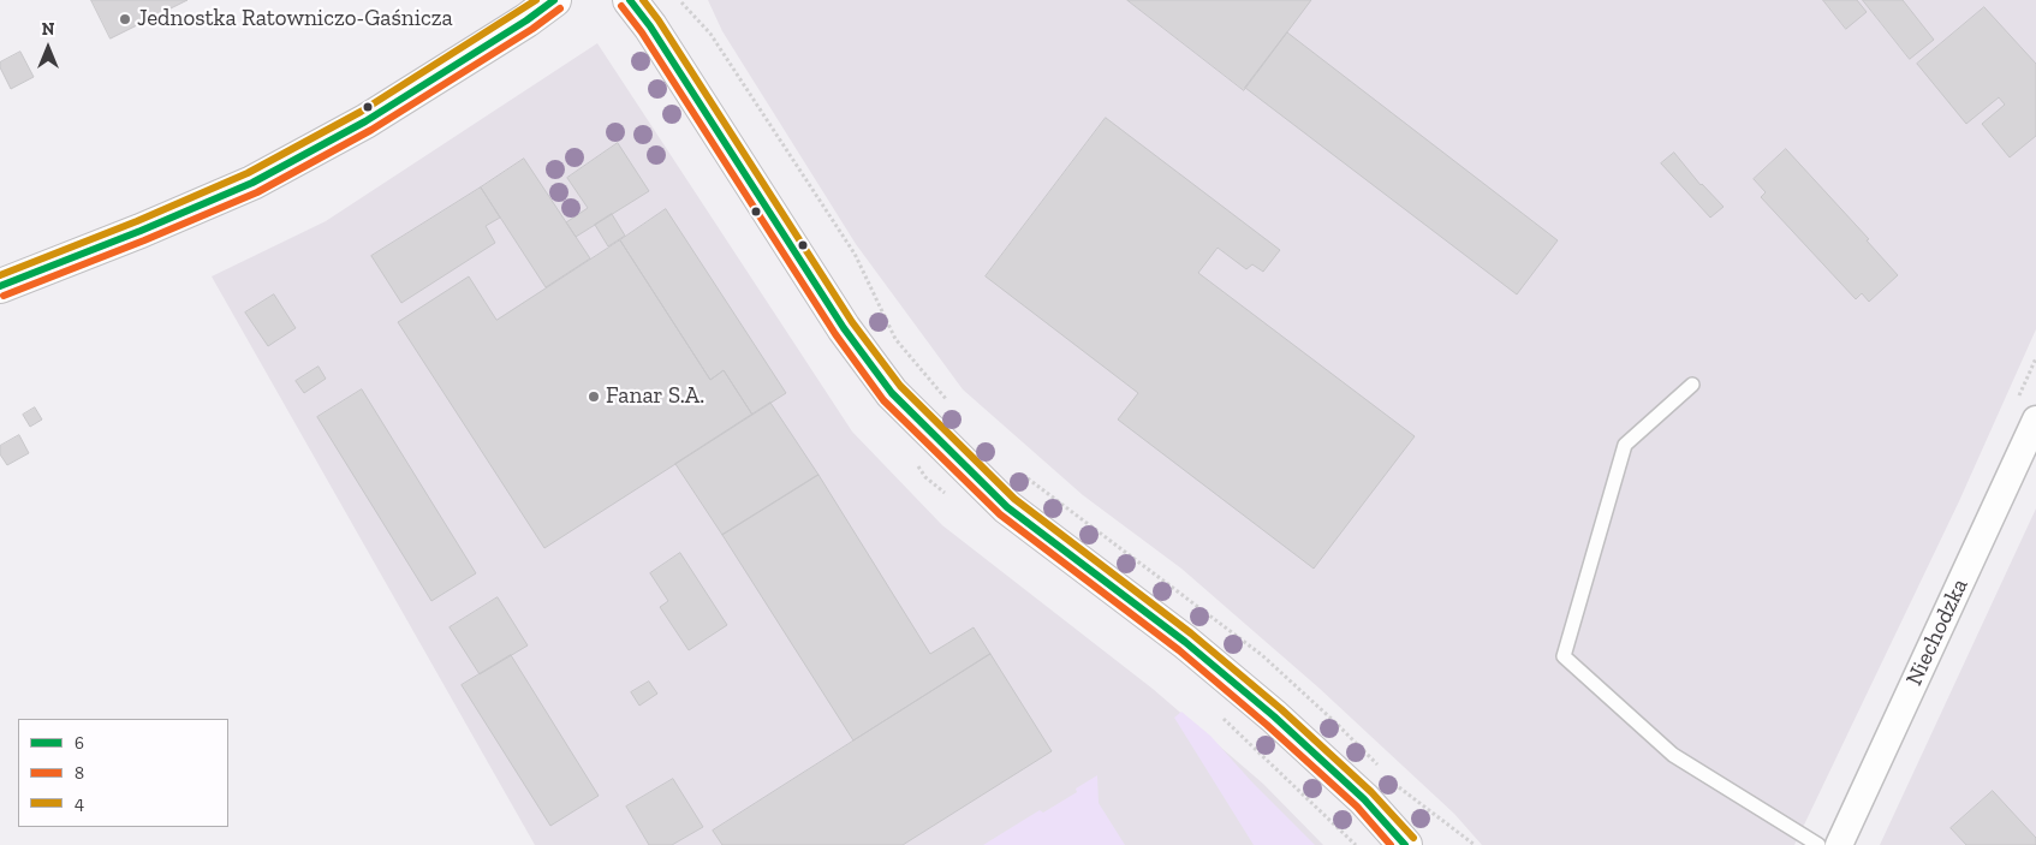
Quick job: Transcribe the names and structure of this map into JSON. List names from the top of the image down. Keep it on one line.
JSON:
{"streets":{"street":["Niechodzka"]},"places":["Jednostka Ratowniczo-Gaśnicza","Fanar S.A."],"lines":["transit line 6","transit line 4","transit line 8"],"legend":["6","8","4"],"north":"top"}
